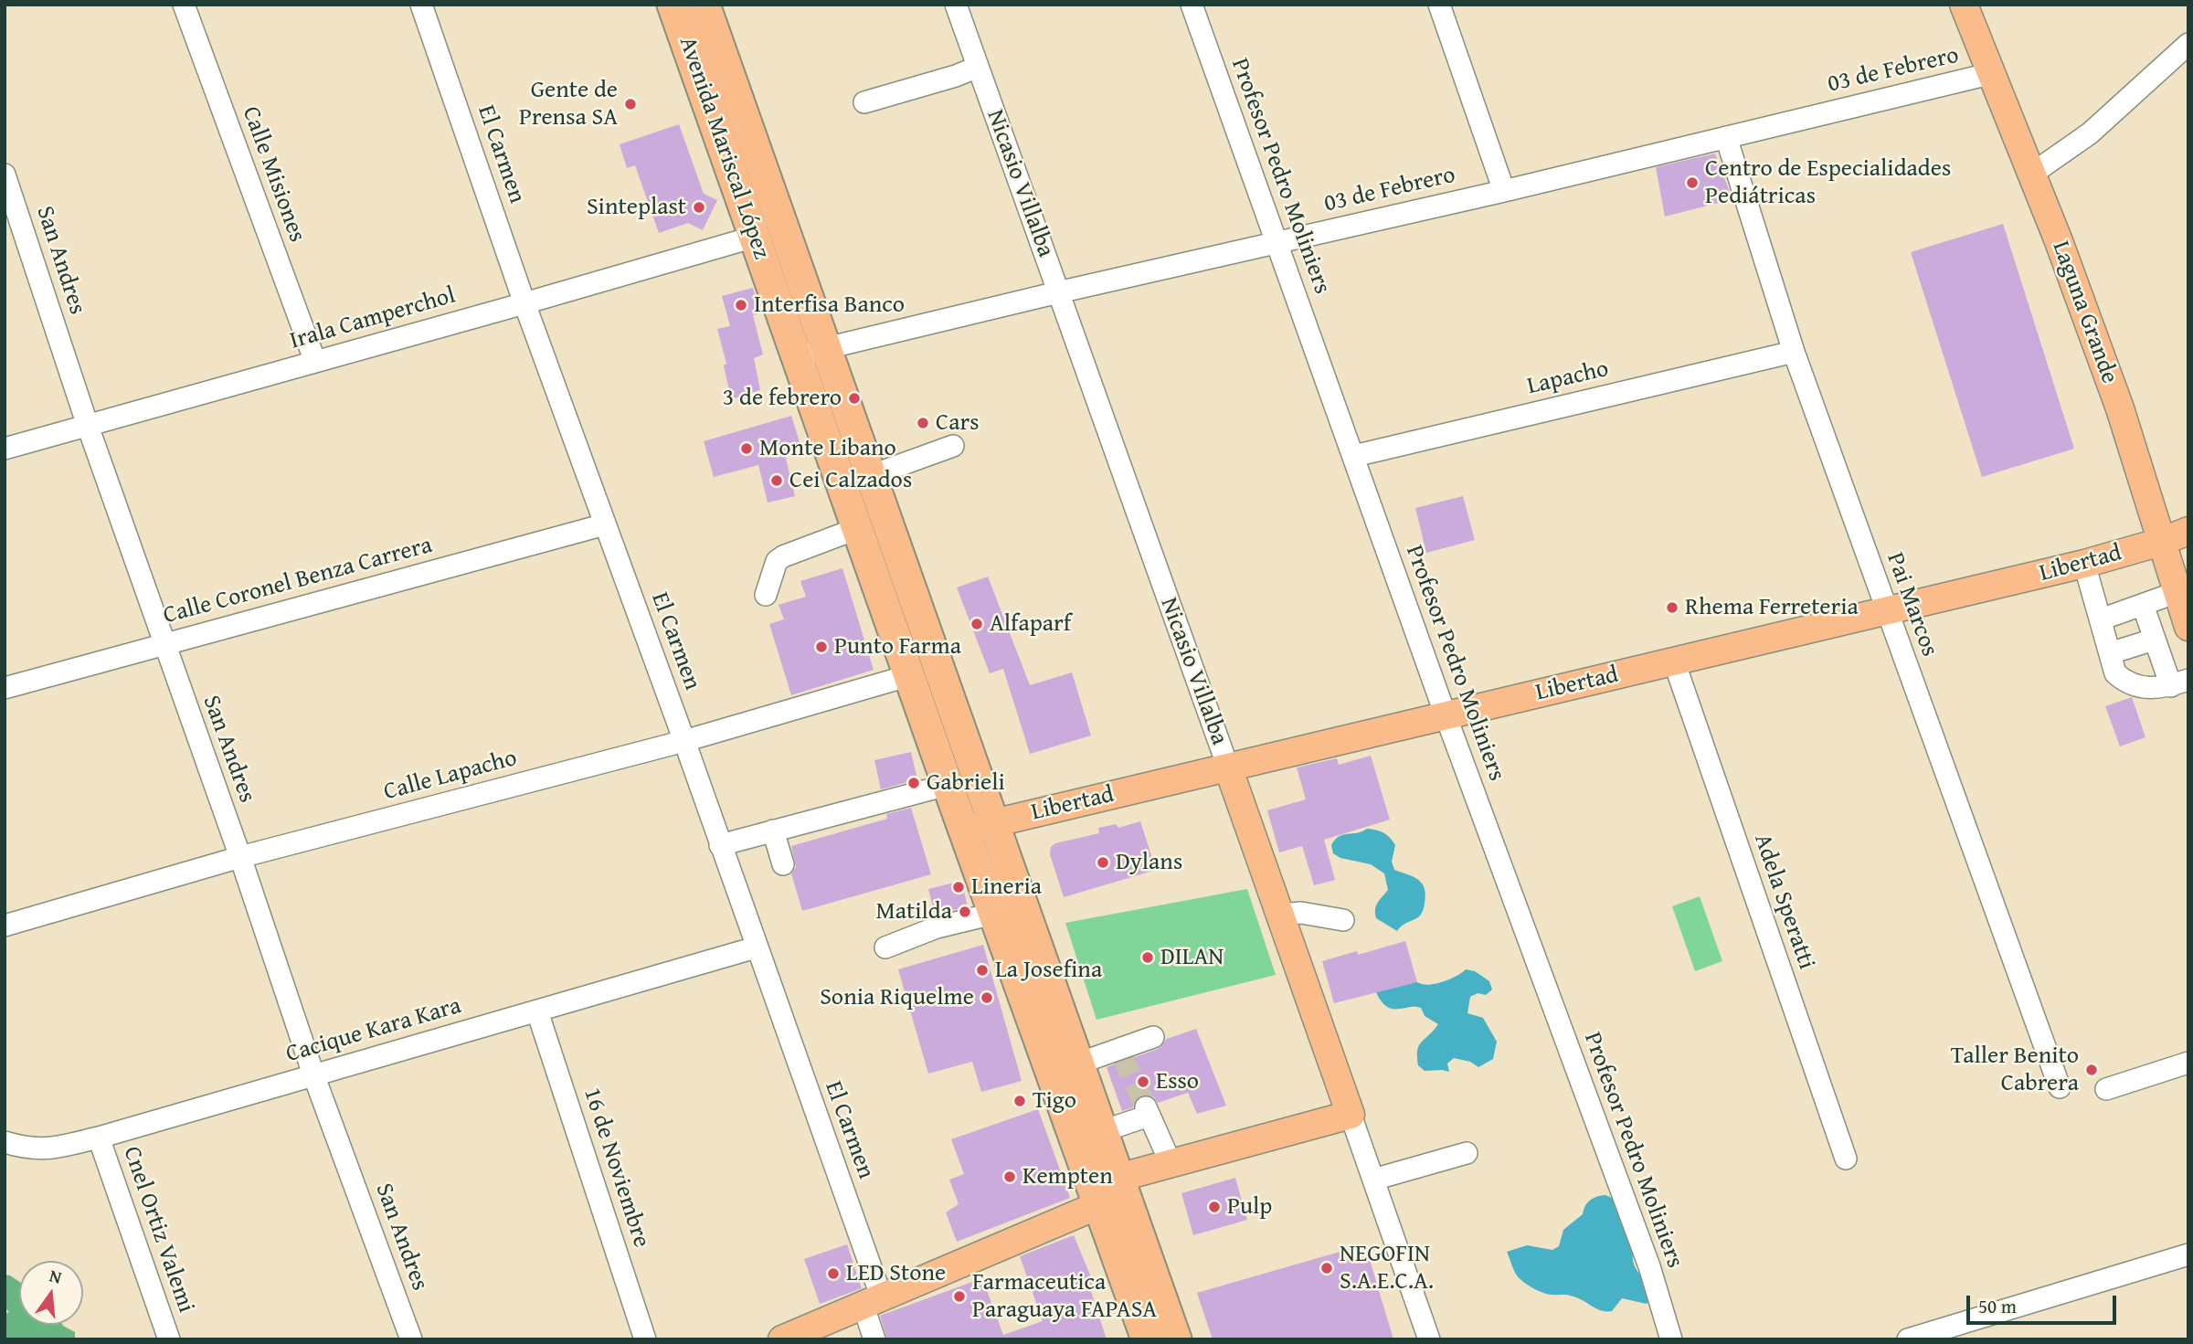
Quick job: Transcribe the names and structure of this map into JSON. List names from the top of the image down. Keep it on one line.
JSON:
{"streets":{"highway":["Avenida Mariscal López"],"main road":["Nicasio Villalba","Laguna Grande","Libertad"],"street":["03 de Febrero","El Carmen","Calle Misiones","Profesor Pedro Moliniers","San Andres","Irala Camperchol","Lapacho","Calle Coronel Benza Carrera","Pai Marcos","Calle Lapacho","Adela Speratti","Cacique Kara Kara","16 de Noviembre","Cnel Ortiz Valemi"]},"crossings":[["03 de Febrero","Avenida Mariscal López"],["03 de Febrero","Profesor Pedro Moliniers"],["03 de Febrero","Nicasio Villalba"],["03 de Febrero","Laguna Grande"],["03 de Febrero","Pai Marcos"],["Avenida Mariscal López","Irala Camperchol"],["Avenida Mariscal López","Libertad"],["Avenida Mariscal López","Calle Lapacho"],["El Carmen","Irala Camperchol"],["El Carmen","Calle Coronel Benza Carrera"],["El Carmen","Calle Lapacho"],["El Carmen","Cacique Kara Kara"],["Calle Misiones","Irala Camperchol"],["Profesor Pedro Moliniers","Lapacho"],["Profesor Pedro Moliniers","Libertad"],["Nicasio Villalba","Libertad"],["San Andres","Irala Camperchol"],["San Andres","Calle Coronel Benza Carrera"],["San Andres","Calle Lapacho"],["San Andres","Cacique Kara Kara"],["Laguna Grande","Libertad"],["Lapacho","Pai Marcos"],["Libertad","Pai Marcos"],["Libertad","Adela Speratti"],["Cacique Kara Kara","16 de Noviembre"],["Cacique Kara Kara","Cnel Ortiz Valemi"]],"places":["Gente de Prensa SA","Centro de Especialidades Pediátricas","Sinteplast","Interfisa Banco","3 de febrero","Cars","Monte Libano","Cei Calzados","Rhema Ferreteria","Alfaparf","Punto Farma","Gabrieli","Dylans","Lineria","Matilda","DILAN","La Josefina","Sonia Riquelme","Taller Benito Cabrera","Esso","Tigo","Kempten","Pulp","NEGOFIN S.A.E.C.A.","LED Stone","Farmaceutica Paraguaya FAPASA"],"scale_bar":"50 m","north":"top"}
